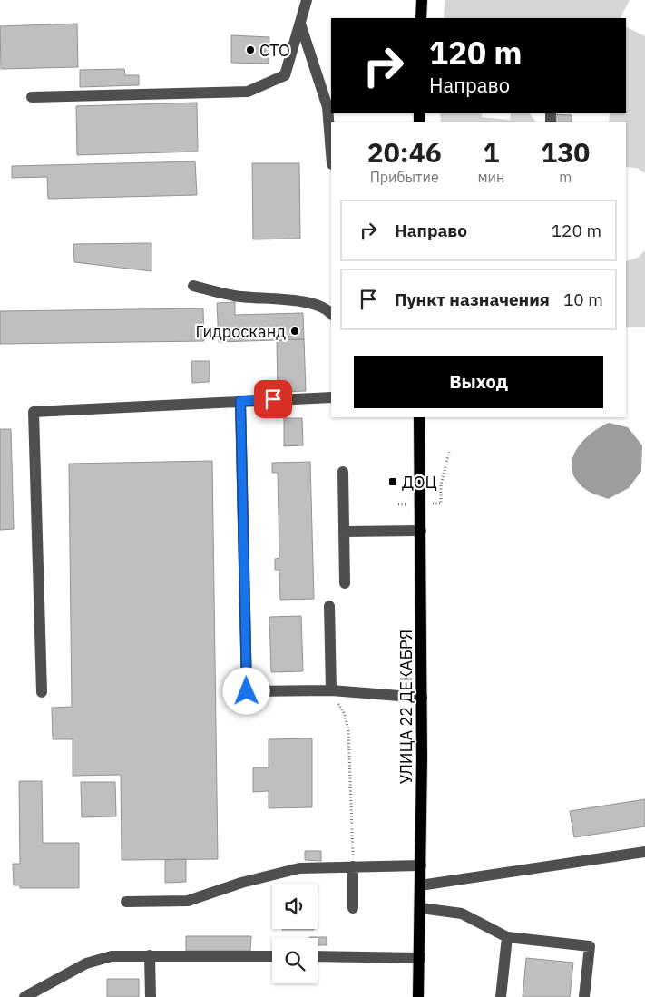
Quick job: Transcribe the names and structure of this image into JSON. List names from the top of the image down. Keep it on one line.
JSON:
{"streets":{"main road":["УЛИЦА 22 ДЕКАБРЯ"]},"places":{"other":["СТО","Гидросканд"],"transit":["ДОЦ"]},"page":{"turn":["120 m","Направо"],"eta":["20:46","Прибытие","1","мин","130","m"],"list":[{"name":"Направо","value":"120 m"},{"name":"Пункт назначения","value":"10 m"}],"buttons":"Выход"}}
